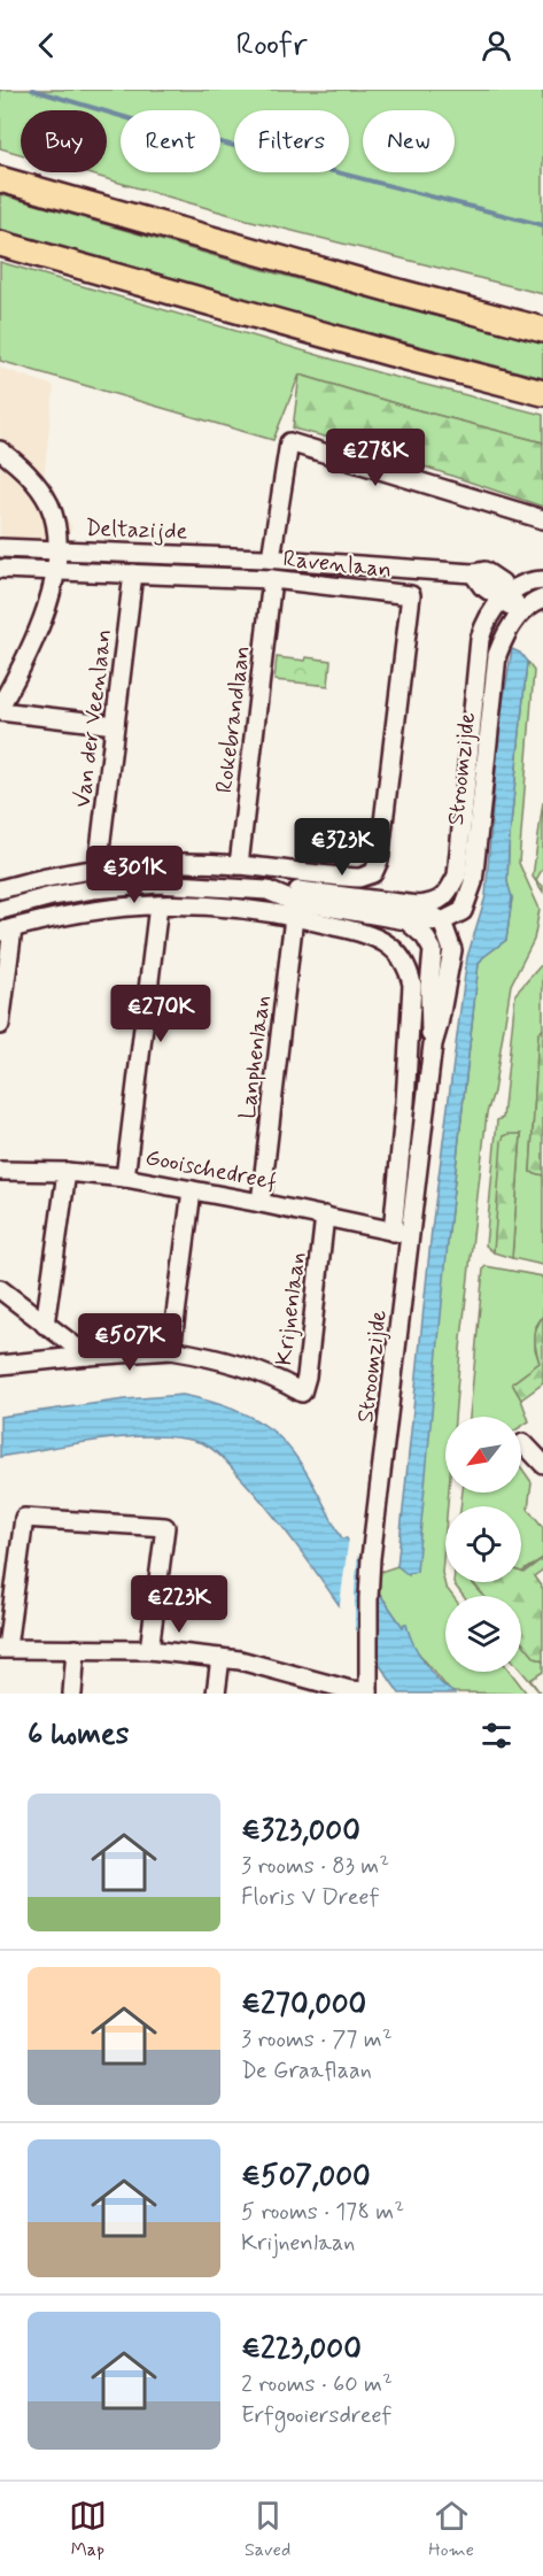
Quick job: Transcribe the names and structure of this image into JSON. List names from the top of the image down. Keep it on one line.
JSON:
{"streets":{"street":["Deltazijde","Ravenlaan","Van der Veenlaan","Rokebrandlaan","Stroomzijde","Lanphenlaan","Gooischedreef","Krijnenlaan"]},"crossings":[["Deltazijde","Stroomzijde"],["Ravenlaan","Van der Veenlaan"],["Ravenlaan","Rokebrandlaan"],["Stroomzijde","Gooischedreef"],["Lanphenlaan","Gooischedreef"],["Gooischedreef","Krijnenlaan"]],"north":"bottom left","page":{"header":"Roofr","chip":["Buy","Rent","Filters","New"],"price":["€278K","€323K","€301K","€270K","€507K","€223K"],"heading":"6 homes","list":[{"name":"€323,000","note":"3 rooms · 83 m² · Floris V Dreef"},{"name":"€270,000","note":"3 rooms · 77 m² · De Graaflaan"},{"name":"€507,000","note":"5 rooms · 178 m² · Krijnenlaan"},{"name":"€223,000","note":"2 rooms · 60 m² · Erfgooiersdreef"}],"tabs":["Map","Saved","Home"]}}
